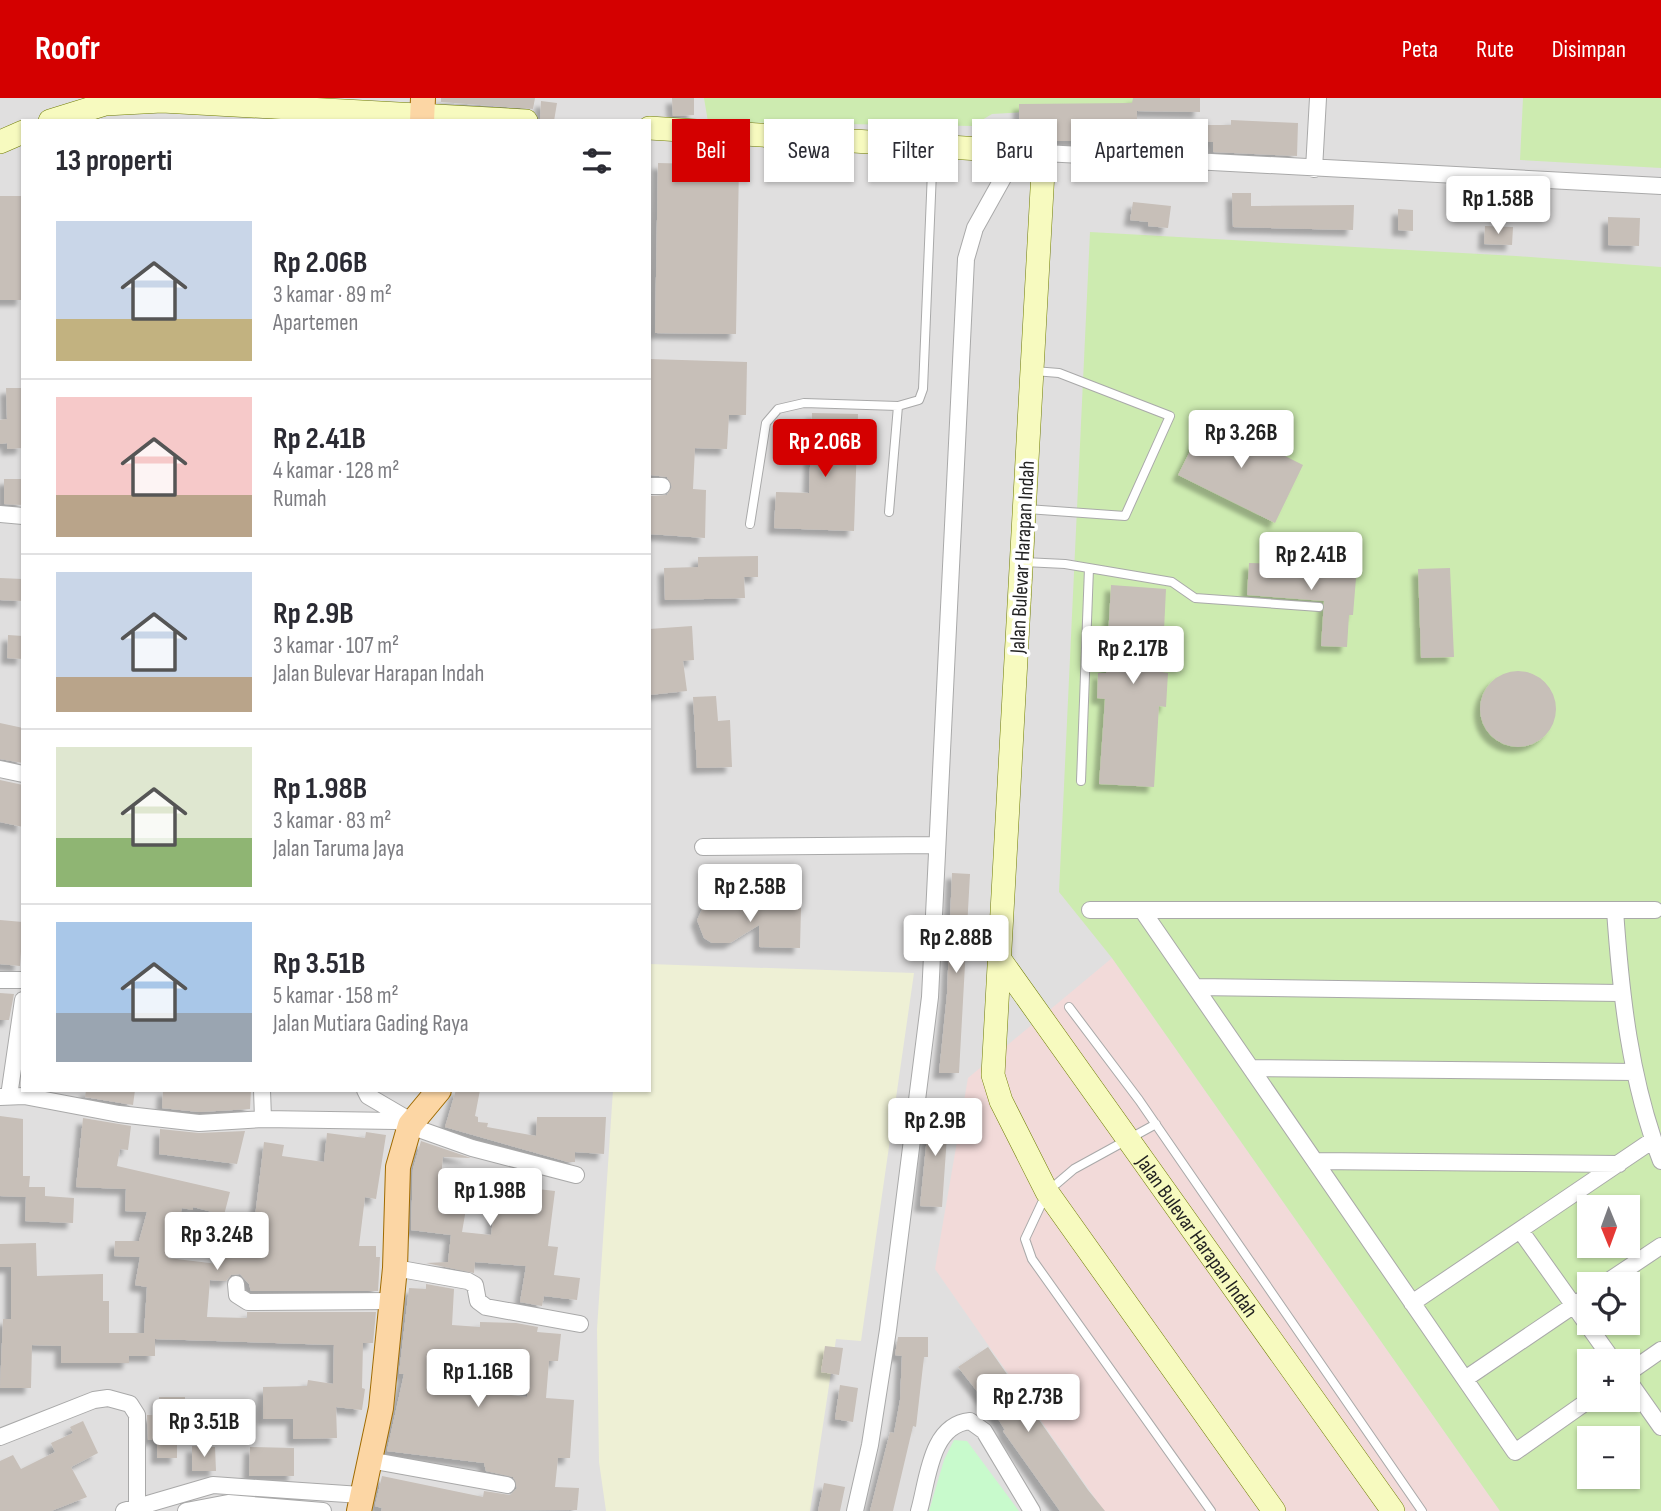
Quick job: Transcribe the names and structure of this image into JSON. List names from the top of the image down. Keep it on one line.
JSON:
{"streets":{"street":["Jalan Bulevar Harapan Indah"]},"north":"bottom","page":{"header":"Roofr","nav":["Peta","Rute","Disimpan"],"chip":["Beli","Sewa","Filter","Baru","Apartemen"],"heading":"13 properti","price":["Rp 1.58B","Rp 3.26B","Rp 2.06B","Rp 2.41B","Rp 2.17B","Rp 2.58B","Rp 2.88B","Rp 2.9B","Rp 1.98B","Rp 3.24B","Rp 1.16B","Rp 2.73B","Rp 3.51B"],"list":[{"name":"Rp 2.06B","note":"3 kamar · 89 m² · Apartemen"},{"name":"Rp 2.41B","note":"4 kamar · 128 m² · Rumah"},{"name":"Rp 2.9B","note":"3 kamar · 107 m² · Jalan Bulevar Harapan Indah"},{"name":"Rp 1.98B","note":"3 kamar · 83 m² · Jalan Taruma Jaya"},{"name":"Rp 3.51B","note":"5 kamar · 158 m² · Jalan Mutiara Gading Raya"}],"map_buttons":["+","−"]}}
